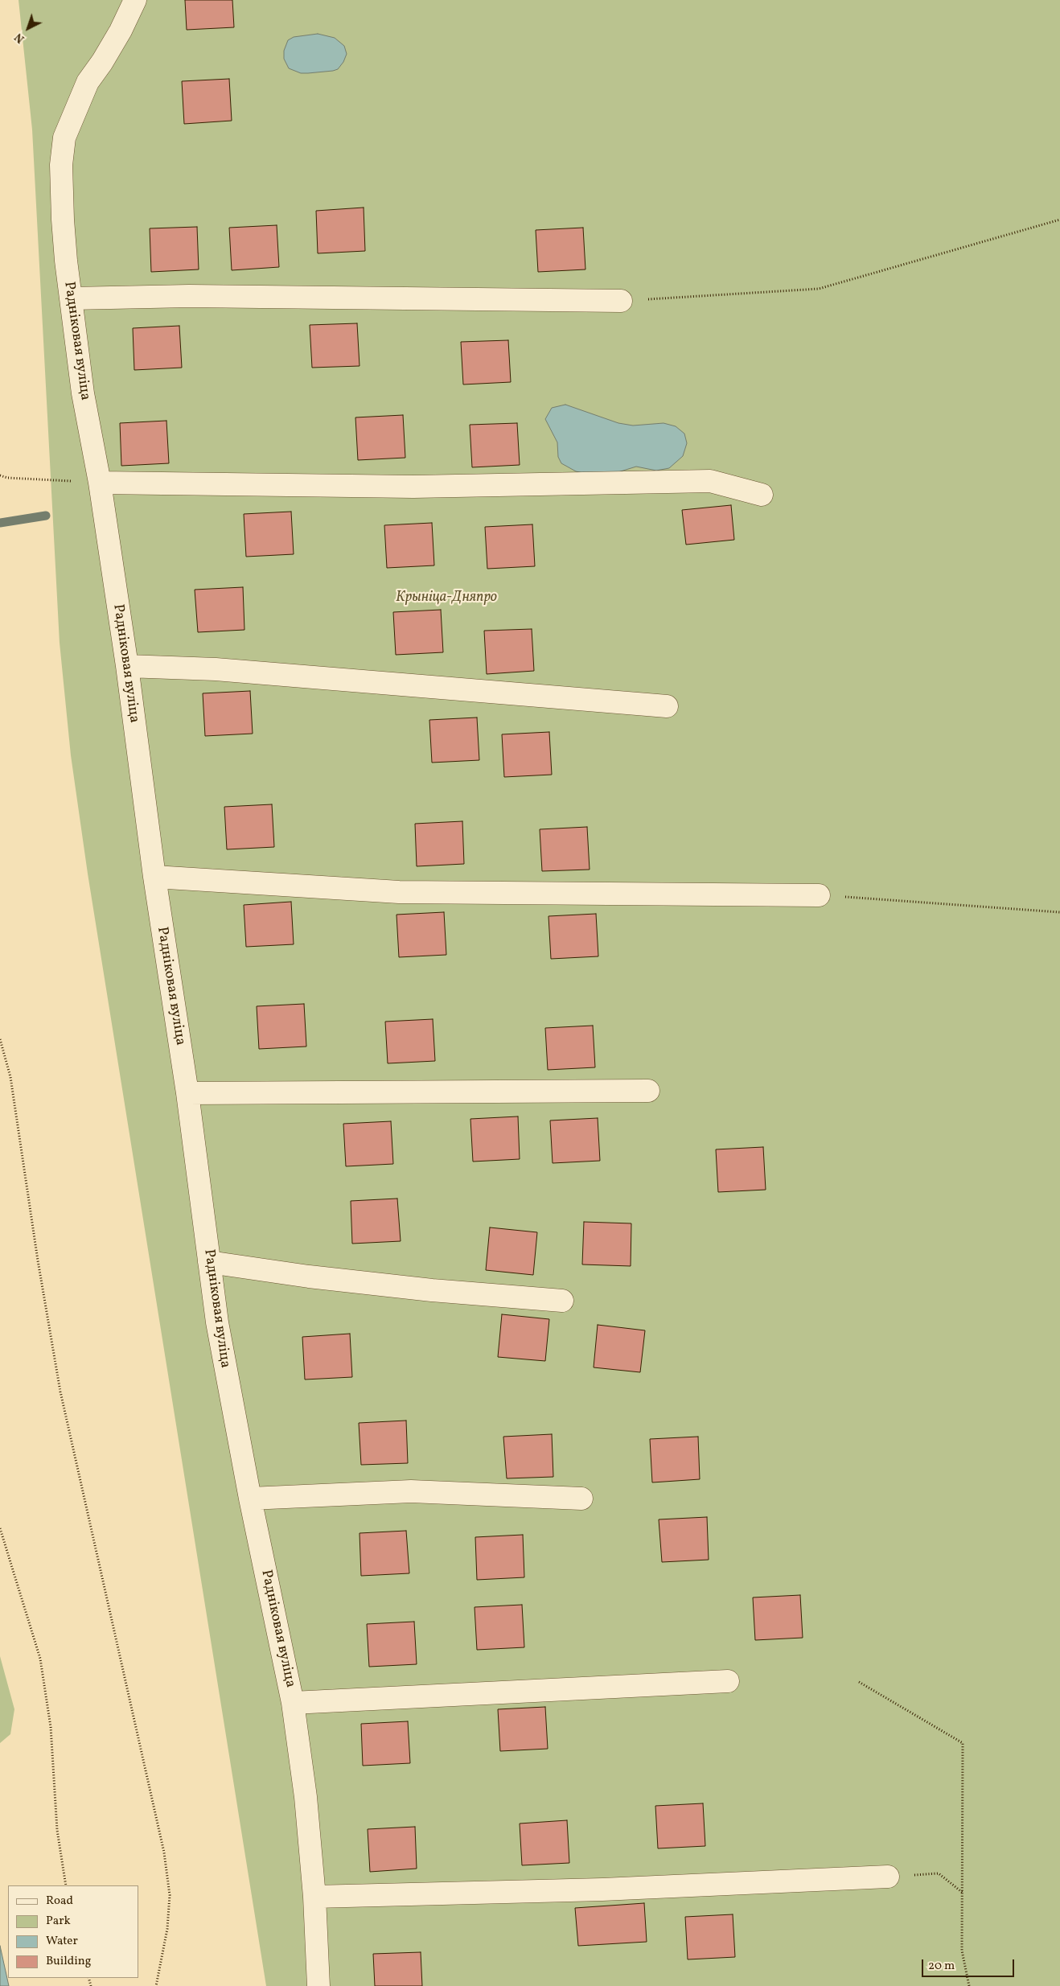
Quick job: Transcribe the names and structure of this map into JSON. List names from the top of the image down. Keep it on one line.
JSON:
{"streets":{"street":["Радніковая вуліца"]},"parks":["Крыніца-Дняпро"],"legend":["Road","Park","Water","Building"],"scale_bar":"20 m","north":"bottom left"}
